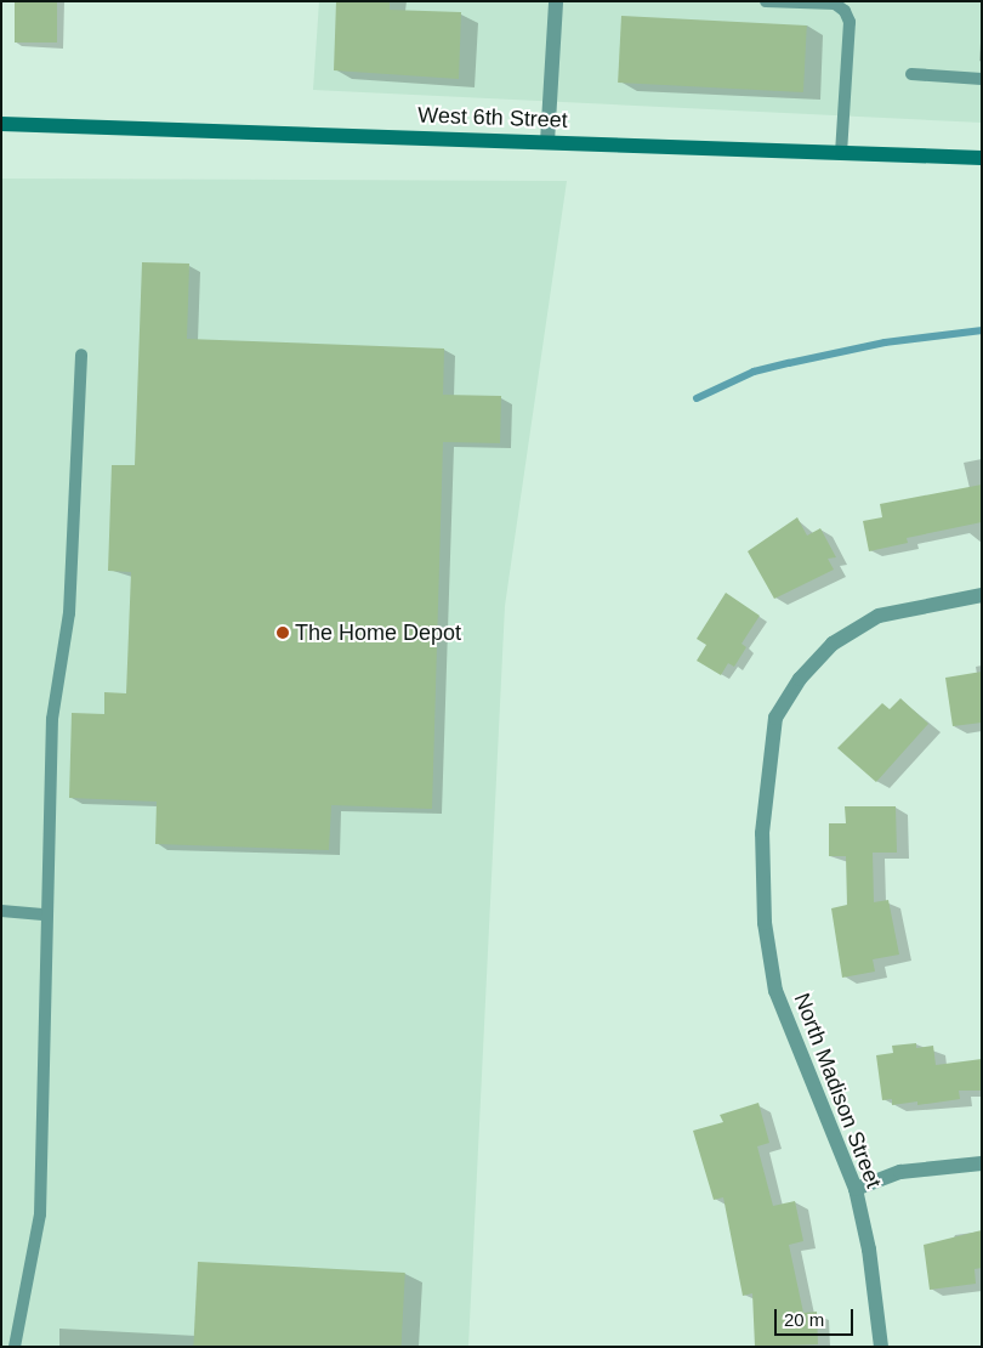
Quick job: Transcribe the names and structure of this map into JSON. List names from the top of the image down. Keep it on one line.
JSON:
{"streets":{"main road":["West 6th Street"],"street":["North Madison Street"]},"places":["The Home Depot"],"scale_bar":"20 m"}
